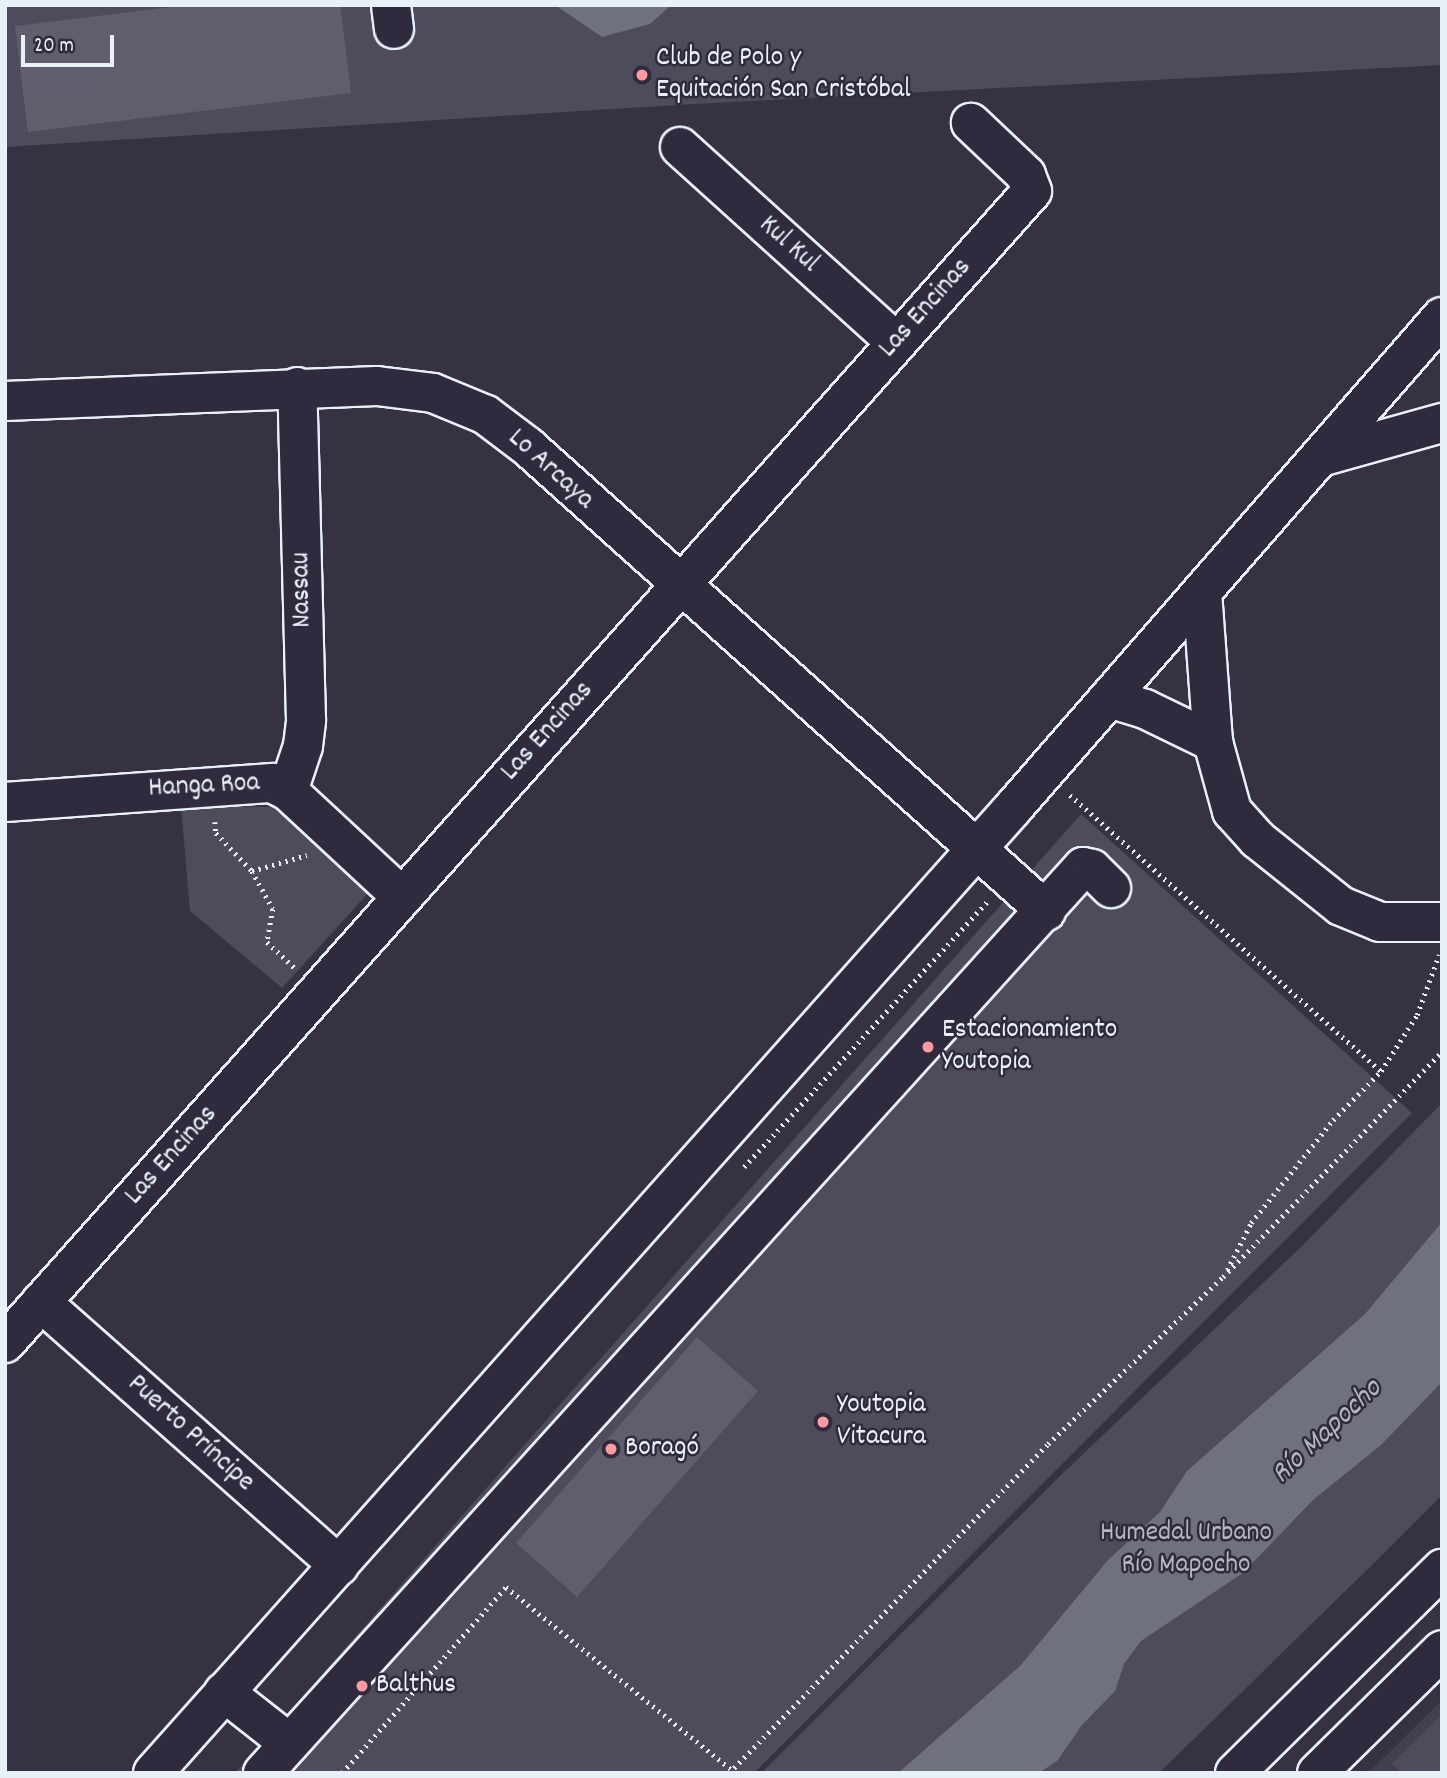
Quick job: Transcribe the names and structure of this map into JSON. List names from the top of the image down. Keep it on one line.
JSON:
{"streets":{"main road":["Kul Kul","Las Encinas","Lo Arcaya","Nassau","Hanga Roa","Puerto Príncipe"]},"crossings":[["Kul Kul","Las Encinas"],["Las Encinas","Lo Arcaya"],["Las Encinas","Hanga Roa"],["Las Encinas","Puerto Príncipe"],["Lo Arcaya","Nassau"],["Nassau","Hanga Roa"]],"water":["Río Mapocho"],"parks":["Humedal Urbano Río Mapocho"],"places":["Club de Polo y Equitación San Cristóbal","Estacionamiento Youtopia","Youtopia Vitacura","Boragó","Balthus"],"scale_bar":"20 m"}
